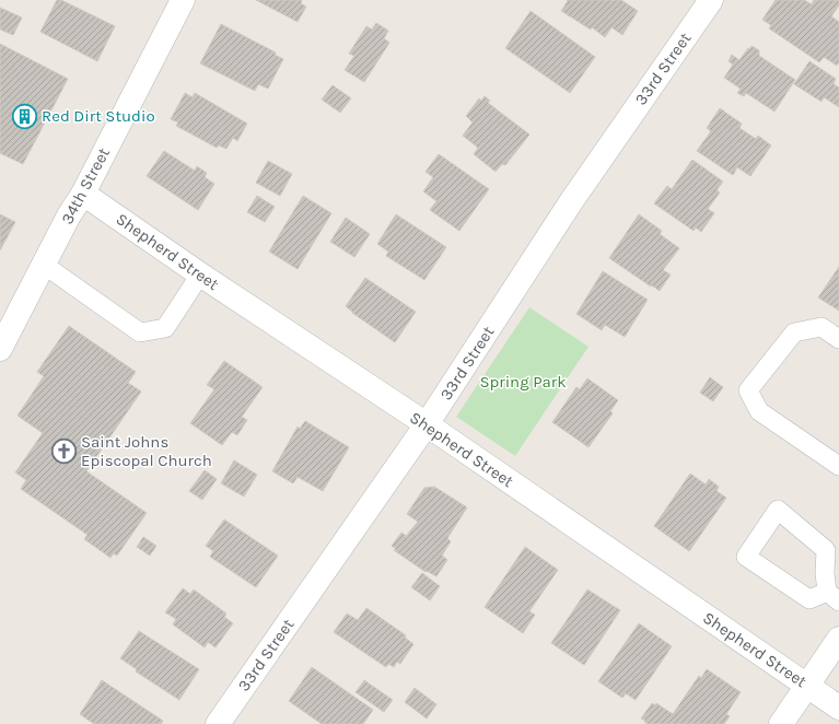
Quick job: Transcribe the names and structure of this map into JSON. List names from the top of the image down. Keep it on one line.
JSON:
{"streets":{"street":["33rd Street","34th Street","Shepherd Street"]},"crossings":[["33rd Street","Shepherd Street"],["34th Street","Shepherd Street"]],"parks":["Spring Park"],"places":{"building":["Red Dirt Studio"],"church":["Saint Johns Episcopal Church"]}}
